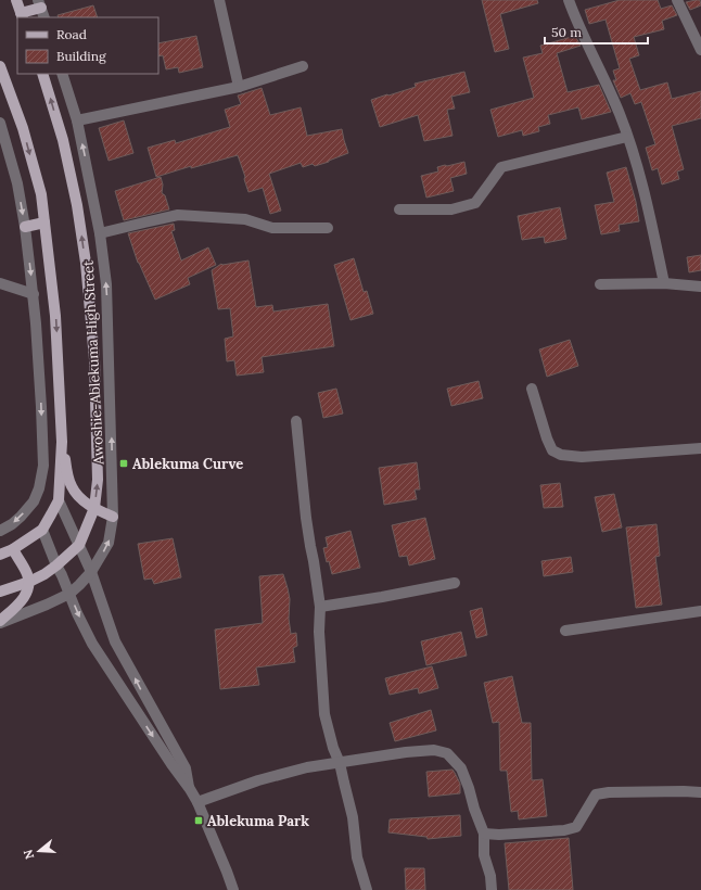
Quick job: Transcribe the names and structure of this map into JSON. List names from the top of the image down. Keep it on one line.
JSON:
{"streets":{"main road":["Awoshie-Ablekuma High Street"]},"places":{"transit":["Ablekuma Curve","Ablekuma Park"]},"legend":["Road","Building"],"scale_bar":"50 m","north":"left"}
